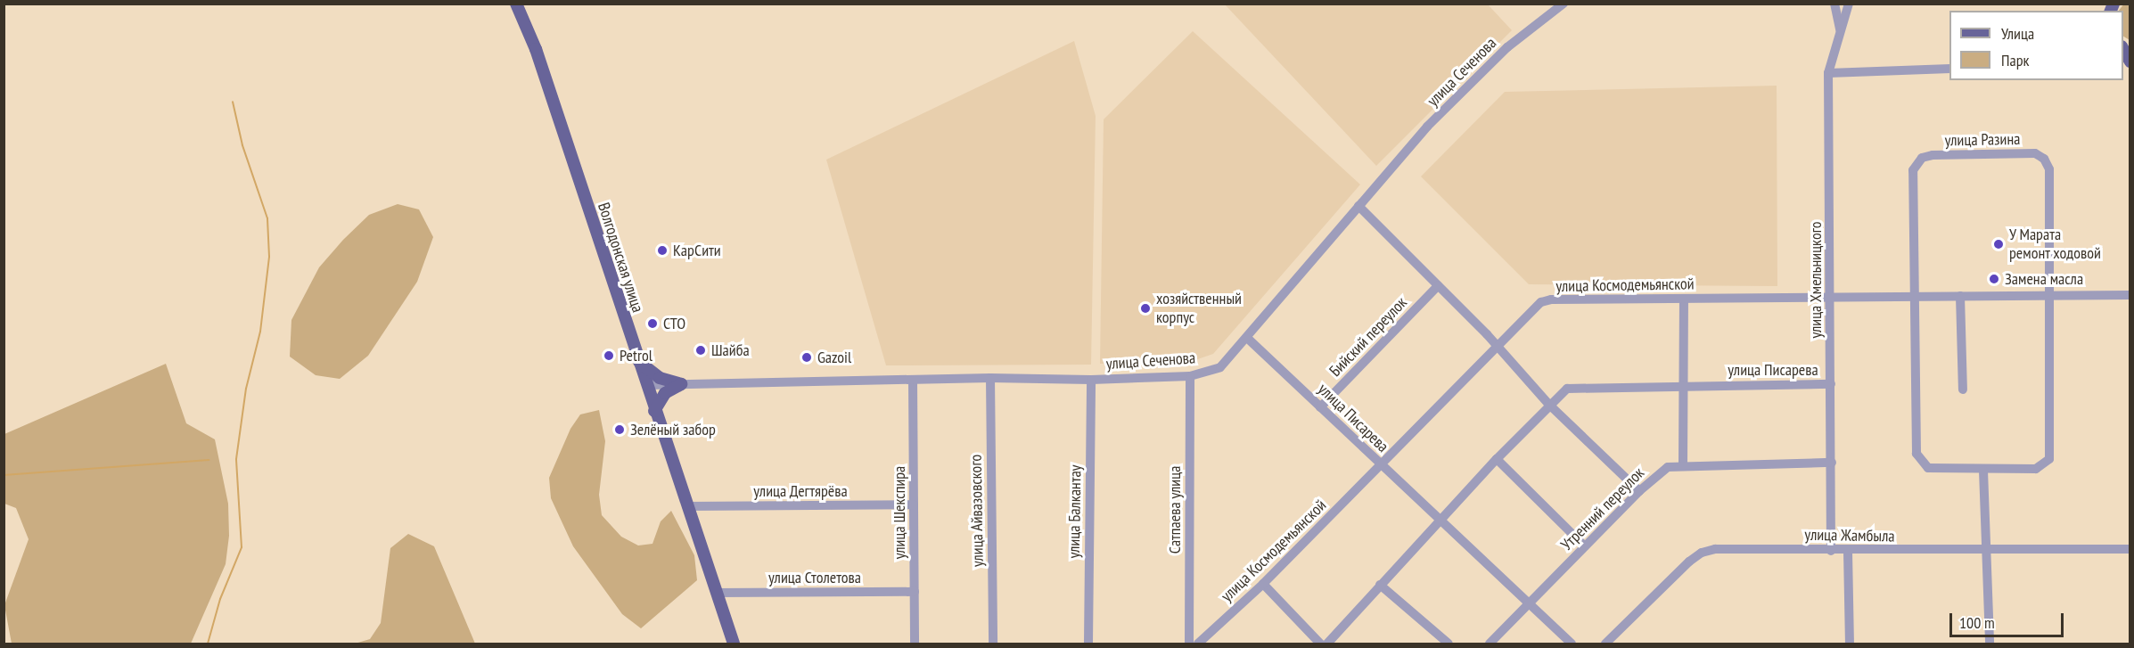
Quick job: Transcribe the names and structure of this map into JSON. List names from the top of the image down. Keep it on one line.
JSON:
{"streets":{"main road":["Волгодонская улица"],"street":["улица Сеченова","улица Разина","улица Хмельницкого","улица Космодемьянской","Бийский переулок","улица Писарева","улица Дегтярёва","Утренний переулок","Сатпаева улица","улица Айвазовского","улица Балкантау","улица Шекспира","улица Жамбыла","улица Столетова"]},"crossings":[["улица Сеченова","Волгодонская улица"],["улица Сеченова","улица Писарева"],["улица Сеченова","Сатпаева улица"],["улица Сеченова","улица Айвазовского"],["улица Сеченова","улица Балкантау"],["улица Сеченова","улица Шекспира"],["улица Разина","улица Космодемьянской"],["Волгодонская улица","улица Дегтярёва"],["Волгодонская улица","улица Столетова"],["улица Хмельницкого","улица Космодемьянской"],["улица Хмельницкого","улица Писарева"],["улица Хмельницкого","Утренний переулок"],["улица Хмельницкого","улица Жамбыла"],["улица Космодемьянской","улица Писарева"],["Бийский переулок","улица Писарева"],["улица Писарева","Утренний переулок"],["улица Дегтярёва","улица Шекспира"],["улица Шекспира","улица Столетова"]],"places":["У Марата ремонт ходовой","КарСити","Замена масла","хозяйственный корпус","СТО","Шайба","Petrol","Gazoil","Зелёный забор"],"legend":["Улица","Парк"],"scale_bar":"100 m"}
